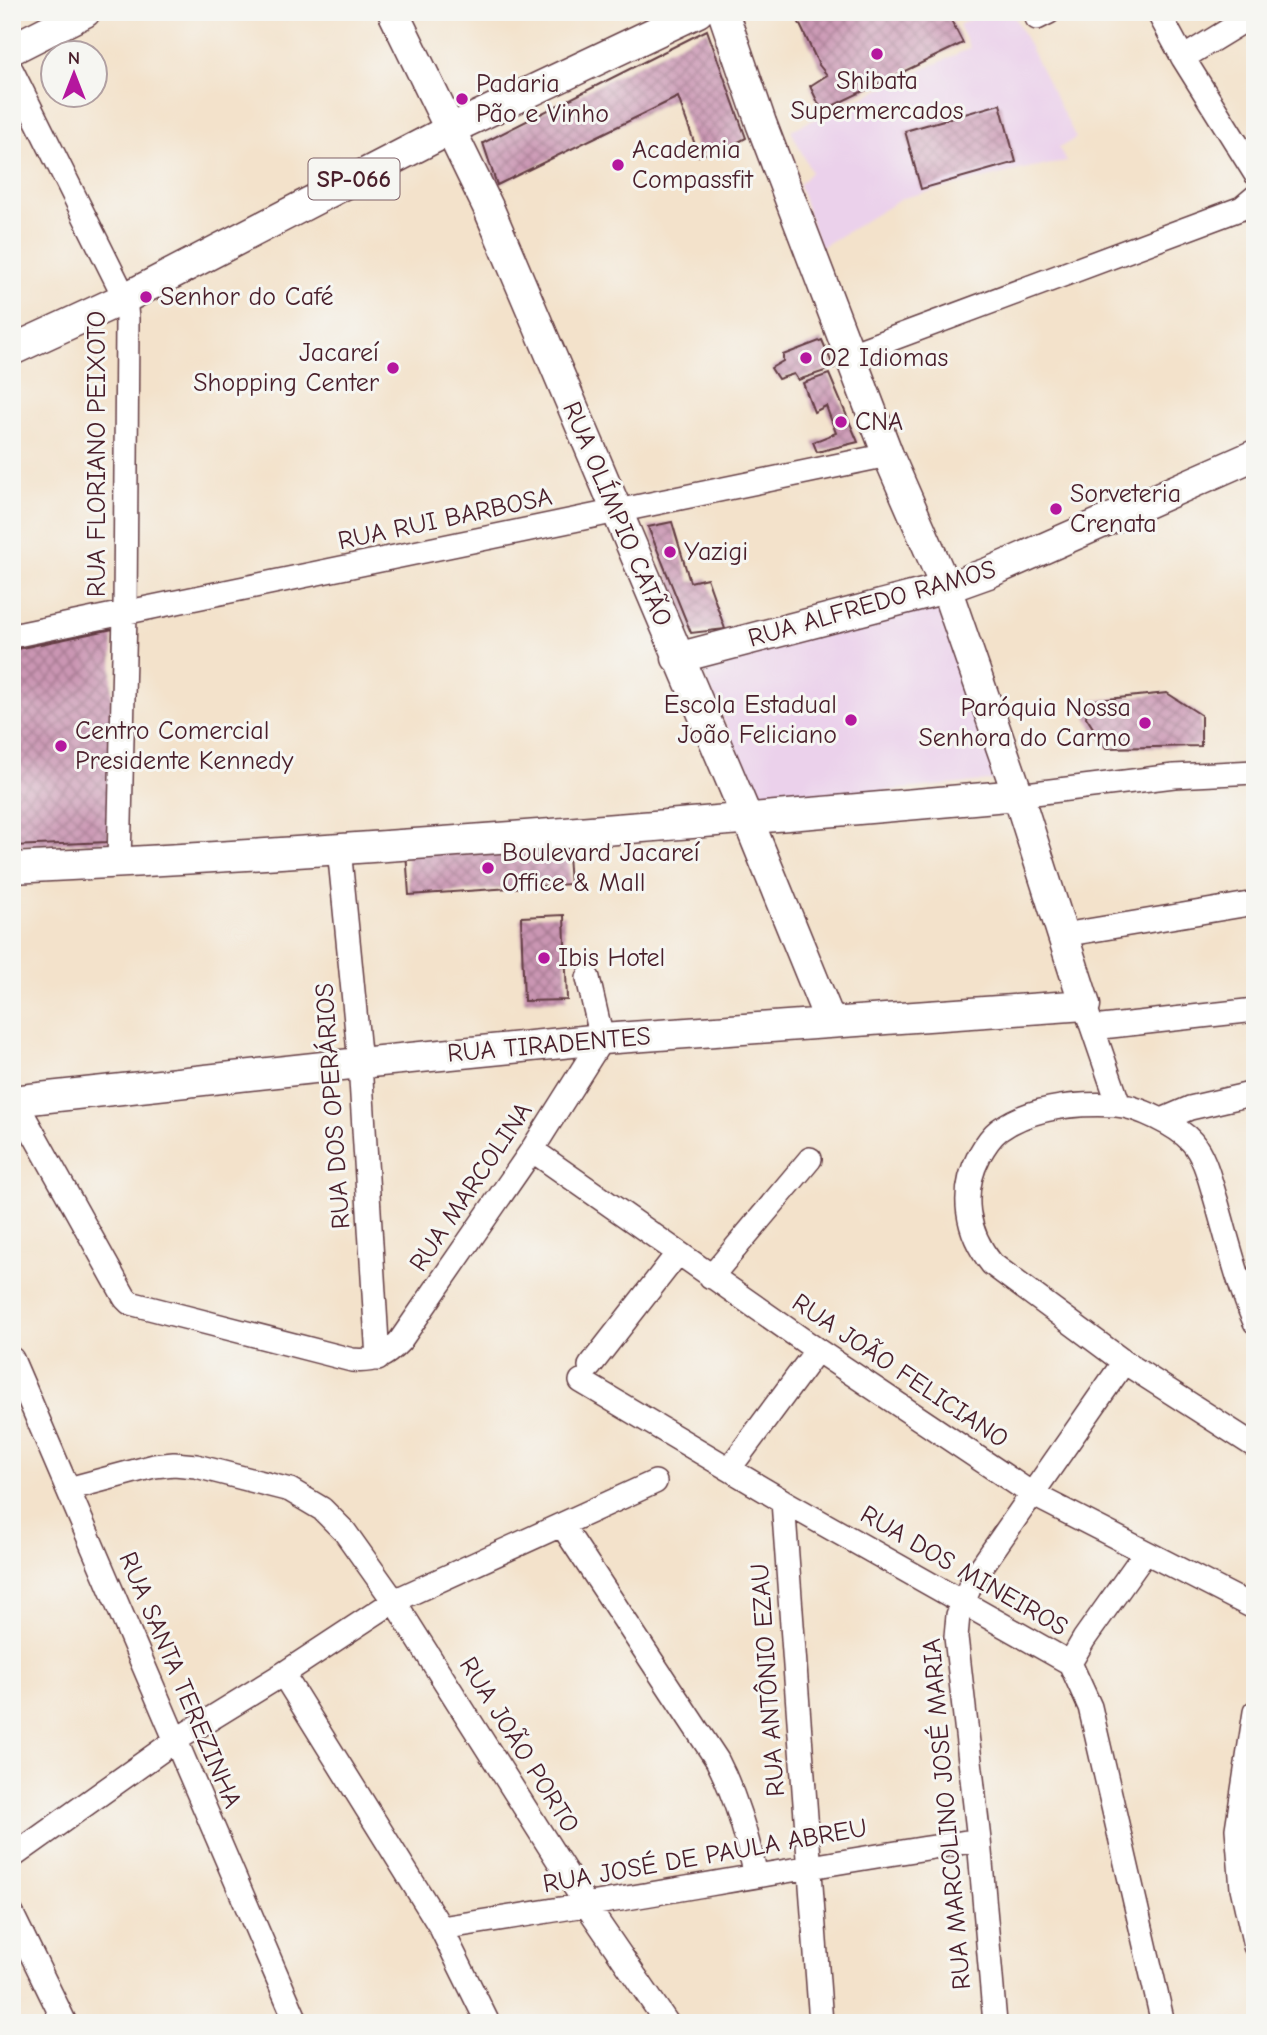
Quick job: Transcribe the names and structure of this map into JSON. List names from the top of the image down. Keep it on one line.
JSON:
{"streets":{"main road":["SP-066","RUA OLÍMPIO CATÃO","RUA ALFREDO RAMOS","RUA TIRADENTES"],"street":["RUA FLORIANO PEIXOTO","RUA RUI BARBOSA","RUA DOS OPERÁRIOS","RUA MARCOLINA","RUA JOÃO FELICIANO","RUA DOS MINEIROS","RUA SANTA TEREZINHA","RUA ANTÔNIO EZAU","RUA JOÃO PORTO","RUA MARCOLINO JOSÉ MARIA","RUA JOSÉ DE PAULA ABREU"]},"crossings":[["SP-066","RUA FLORIANO PEIXOTO"],["SP-066","RUA OLÍMPIO CATÃO"],["RUA FLORIANO PEIXOTO","RUA RUI BARBOSA"],["RUA OLÍMPIO CATÃO","RUA RUI BARBOSA"],["RUA OLÍMPIO CATÃO","RUA ALFREDO RAMOS"],["RUA OLÍMPIO CATÃO","RUA TIRADENTES"],["RUA TIRADENTES","RUA DOS OPERÁRIOS"],["RUA TIRADENTES","RUA MARCOLINA"],["RUA DOS OPERÁRIOS","RUA MARCOLINA"],["RUA MARCOLINA","RUA JOÃO FELICIANO"],["RUA JOÃO FELICIANO","RUA DOS MINEIROS"],["RUA JOÃO FELICIANO","RUA MARCOLINO JOSÉ MARIA"],["RUA DOS MINEIROS","RUA ANTÔNIO EZAU"],["RUA DOS MINEIROS","RUA MARCOLINO JOSÉ MARIA"],["RUA SANTA TEREZINHA","RUA JOÃO PORTO"],["RUA ANTÔNIO EZAU","RUA JOSÉ DE PAULA ABREU"],["RUA JOÃO PORTO","RUA JOSÉ DE PAULA ABREU"],["RUA MARCOLINO JOSÉ MARIA","RUA JOSÉ DE PAULA ABREU"]],"places":["Shibata Supermercados","Padaria Pão e Vinho","Academia Compassfit","Senhor do Café","O2 Idiomas","Jacareí Shopping Center","CNA","Sorveteria Crenata","Yazigi","Escola Estadual João Feliciano","Paróquia Nossa Senhora do Carmo","Centro Comercial Presidente Kennedy","Boulevard Jacareí Office & Mall","Ibis Hotel"],"north":"top"}
